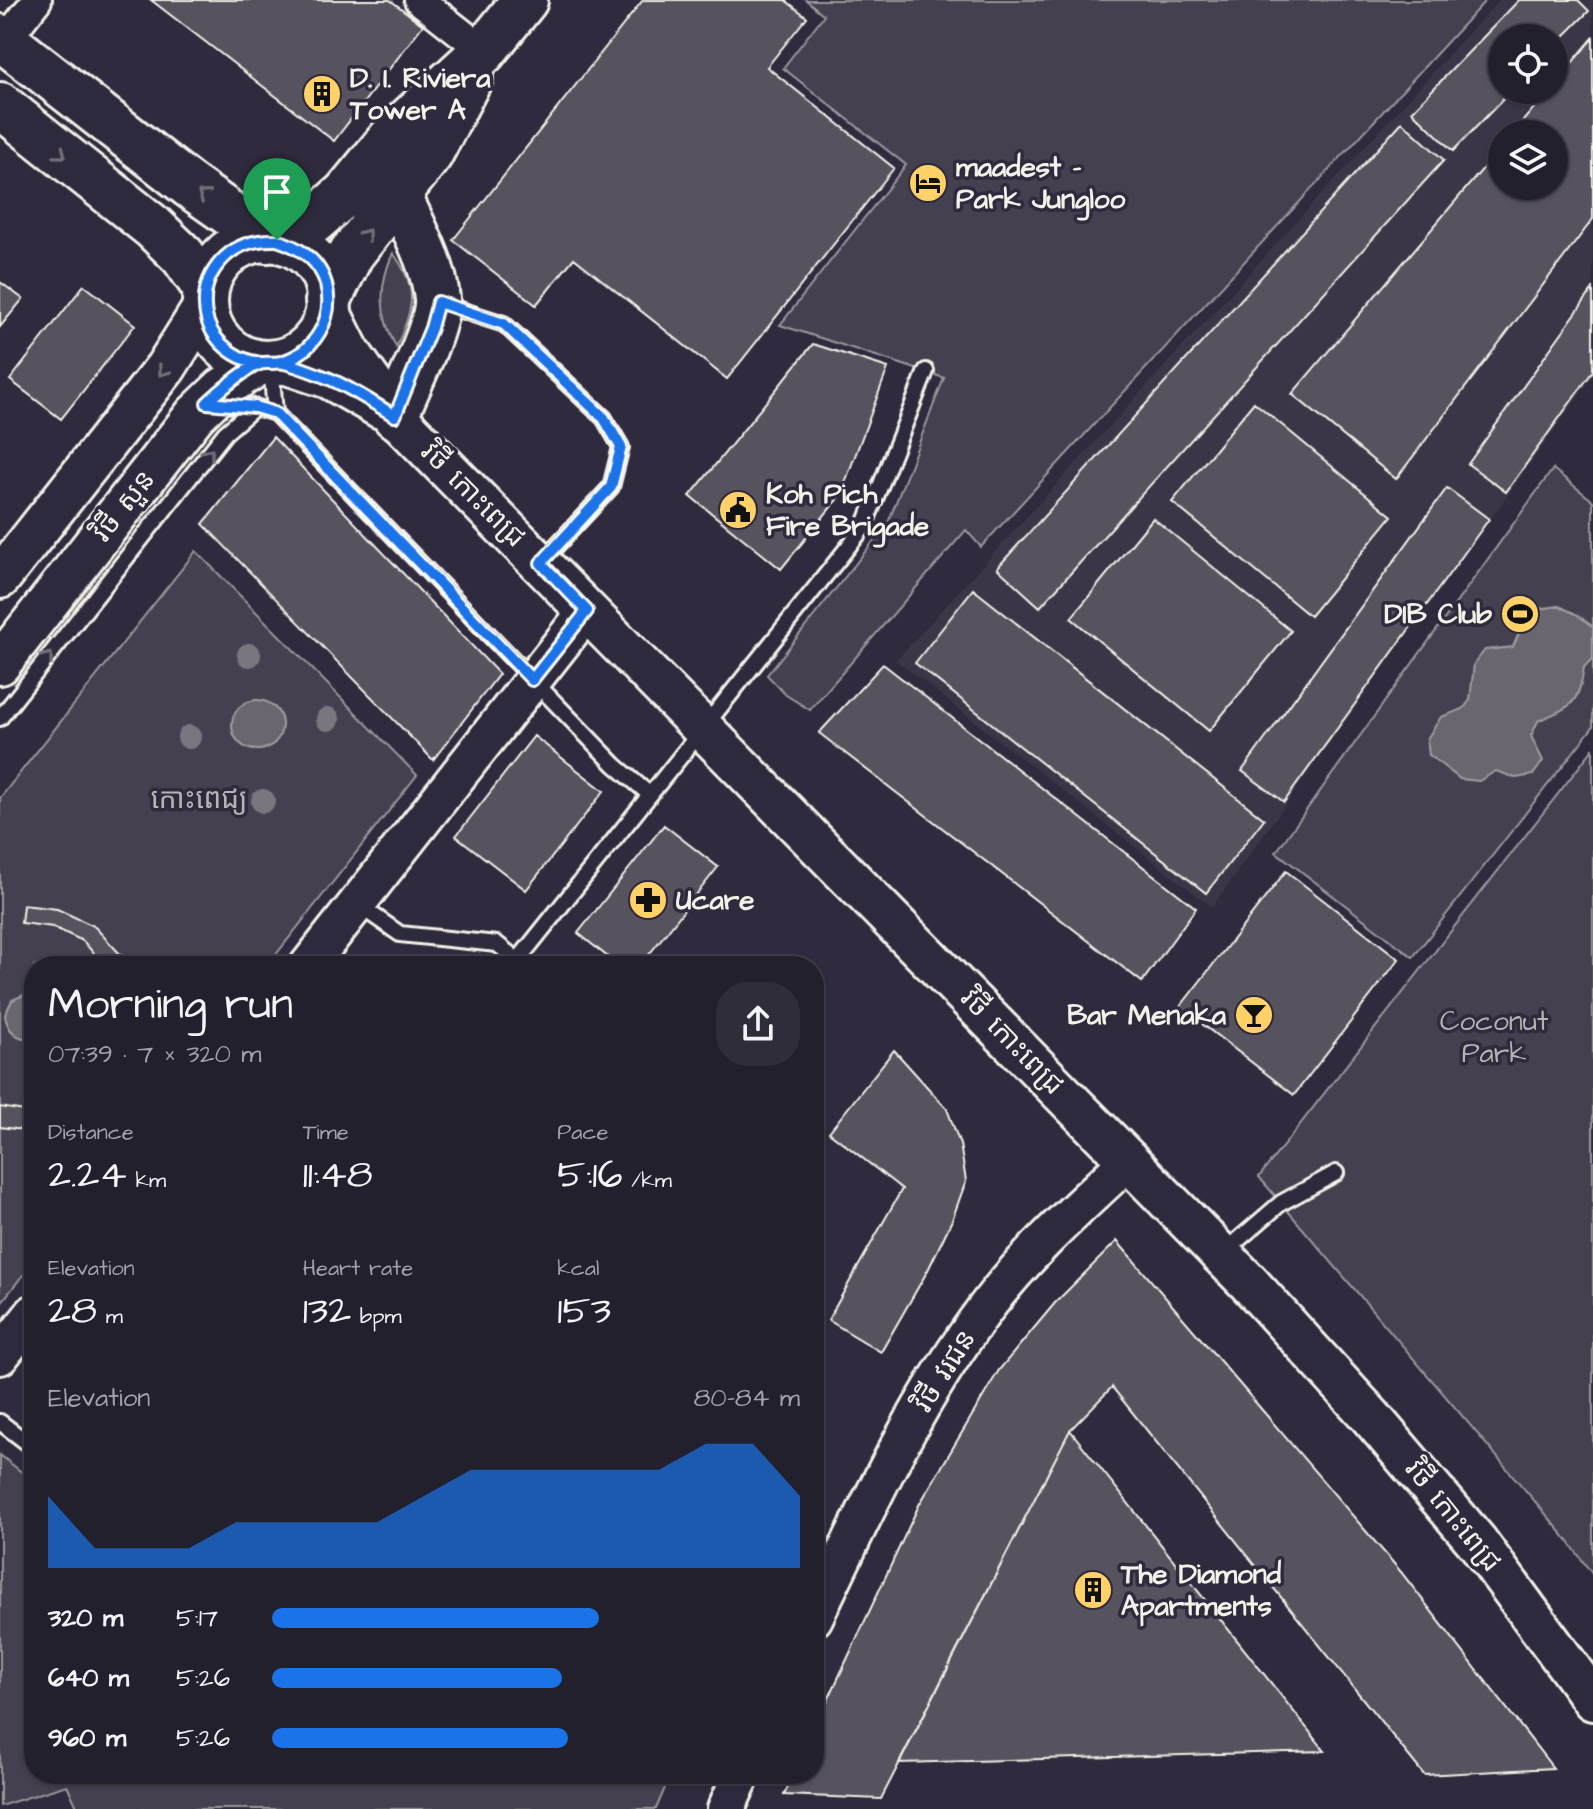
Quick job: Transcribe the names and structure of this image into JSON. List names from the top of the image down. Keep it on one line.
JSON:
{"streets":{"main road":["វិថី កោះពេជ្រ","វិថី សួន"],"street":["វិថី វរជន"]},"crossings":[["វិថី កោះពេជ្រ","វិថី សួន"],["វិថី កោះពេជ្រ","វិថី វរជន"]],"parks":["កោះពេជ្យ","Coconut Park"],"places":{"building":["D. I. Riviera Tower A","The Diamond Apartments"],"hotel":["maadest - Park Jungloo"],"public building":["Koh Pich Fire Brigade"],"sports":["DIB Club"],"pharmacy":["Ucare"],"bar":["Bar Menaka"]},"page":{"heading":["Morning run","07:39 · 7 × 320 m"],"stats":[["Distance","2.24 km"],["Time","11:48"],["Pace","5:16 /km"],["Elevation","28 m"],["Heart rate","132 bpm"],["kcal","153"]],"chart":["Elevation","80–84 m"],"list":[{"name":"320 m","note":"5:17"},{"name":"640 m","note":"5:26"},{"name":"960 m","note":"5:26"}]}}
